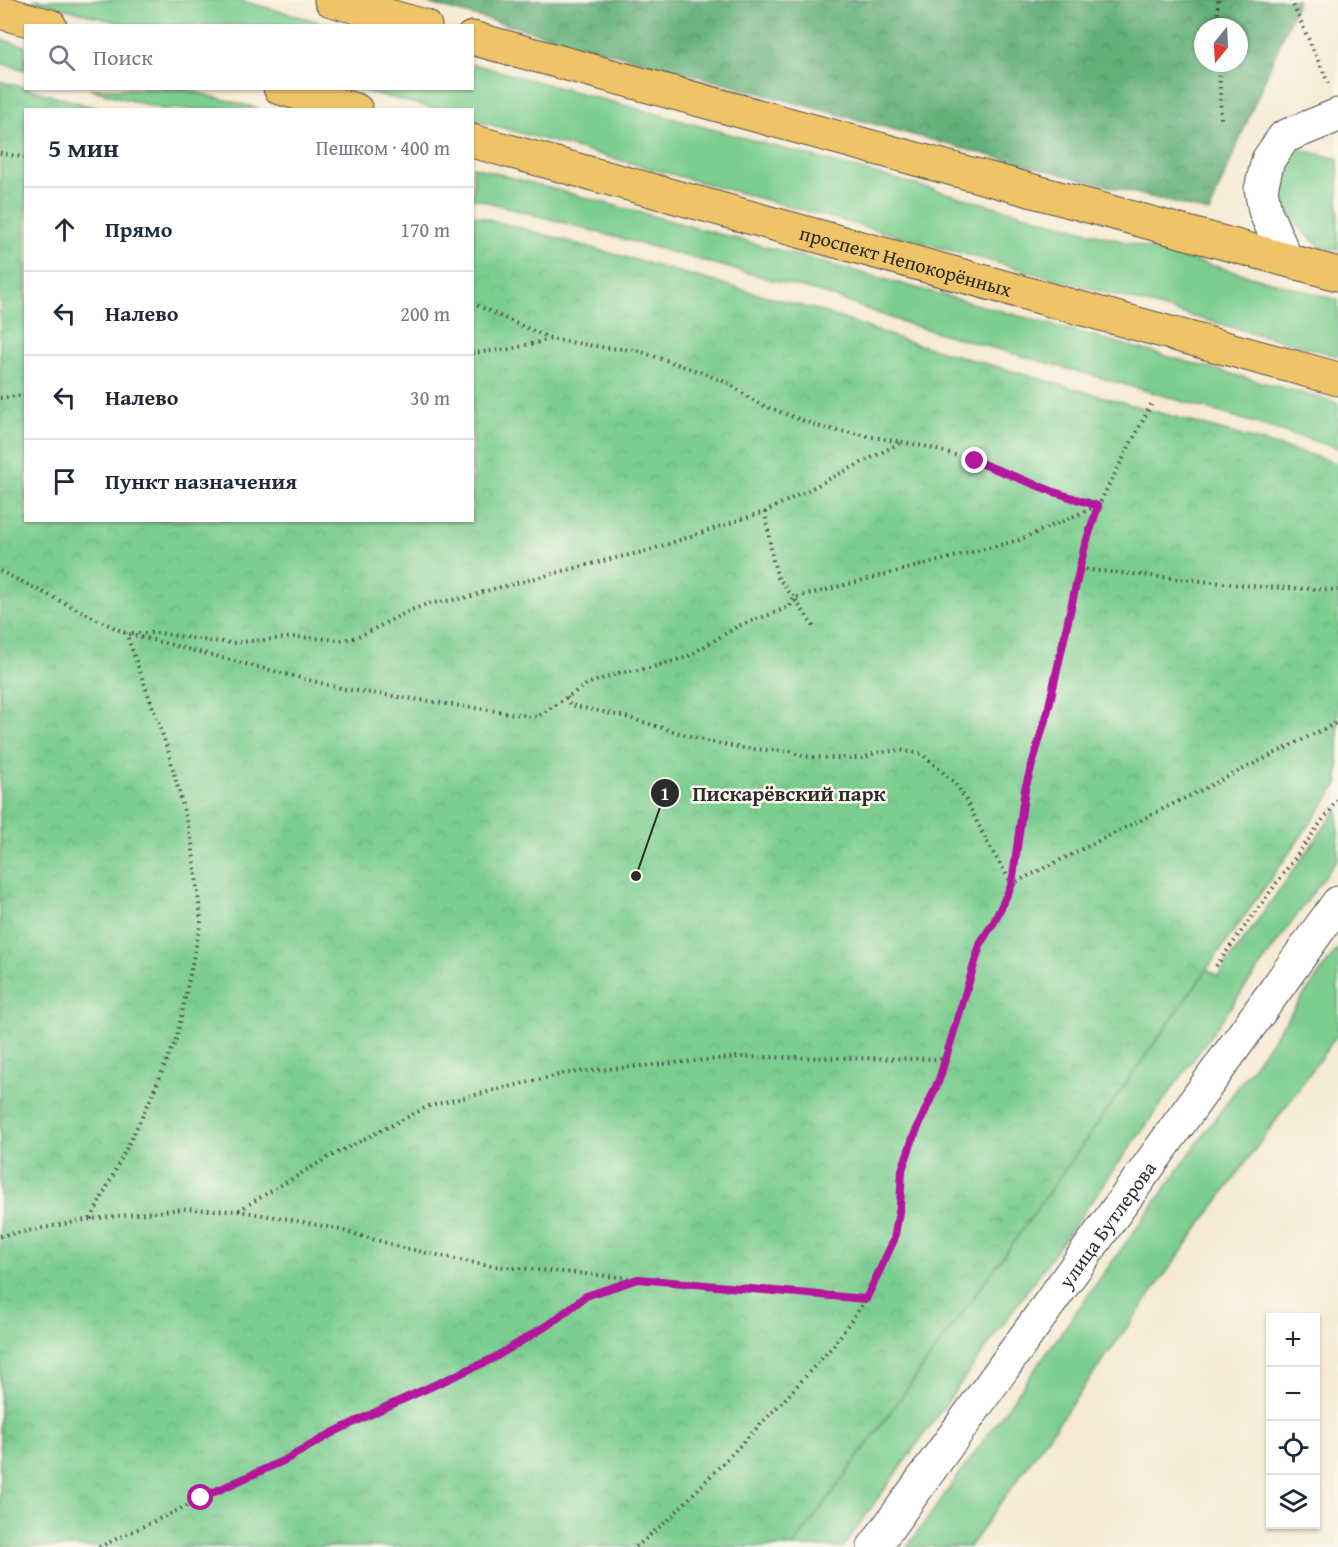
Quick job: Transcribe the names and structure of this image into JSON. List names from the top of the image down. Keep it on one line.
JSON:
{"streets":{"main road":["проспект Непокорённых"],"street":["улица Бутлерова"]},"places":["Пискарёвский парк"],"north":"bottom","page":{"search":"Поиск","heading":["5 мин","Пешком · 400 m"],"list":[["Прямо","170 m"],["Налево","200 m"],["Налево","30 m"],"Пункт назначения"],"map_buttons":["+","−"]}}
